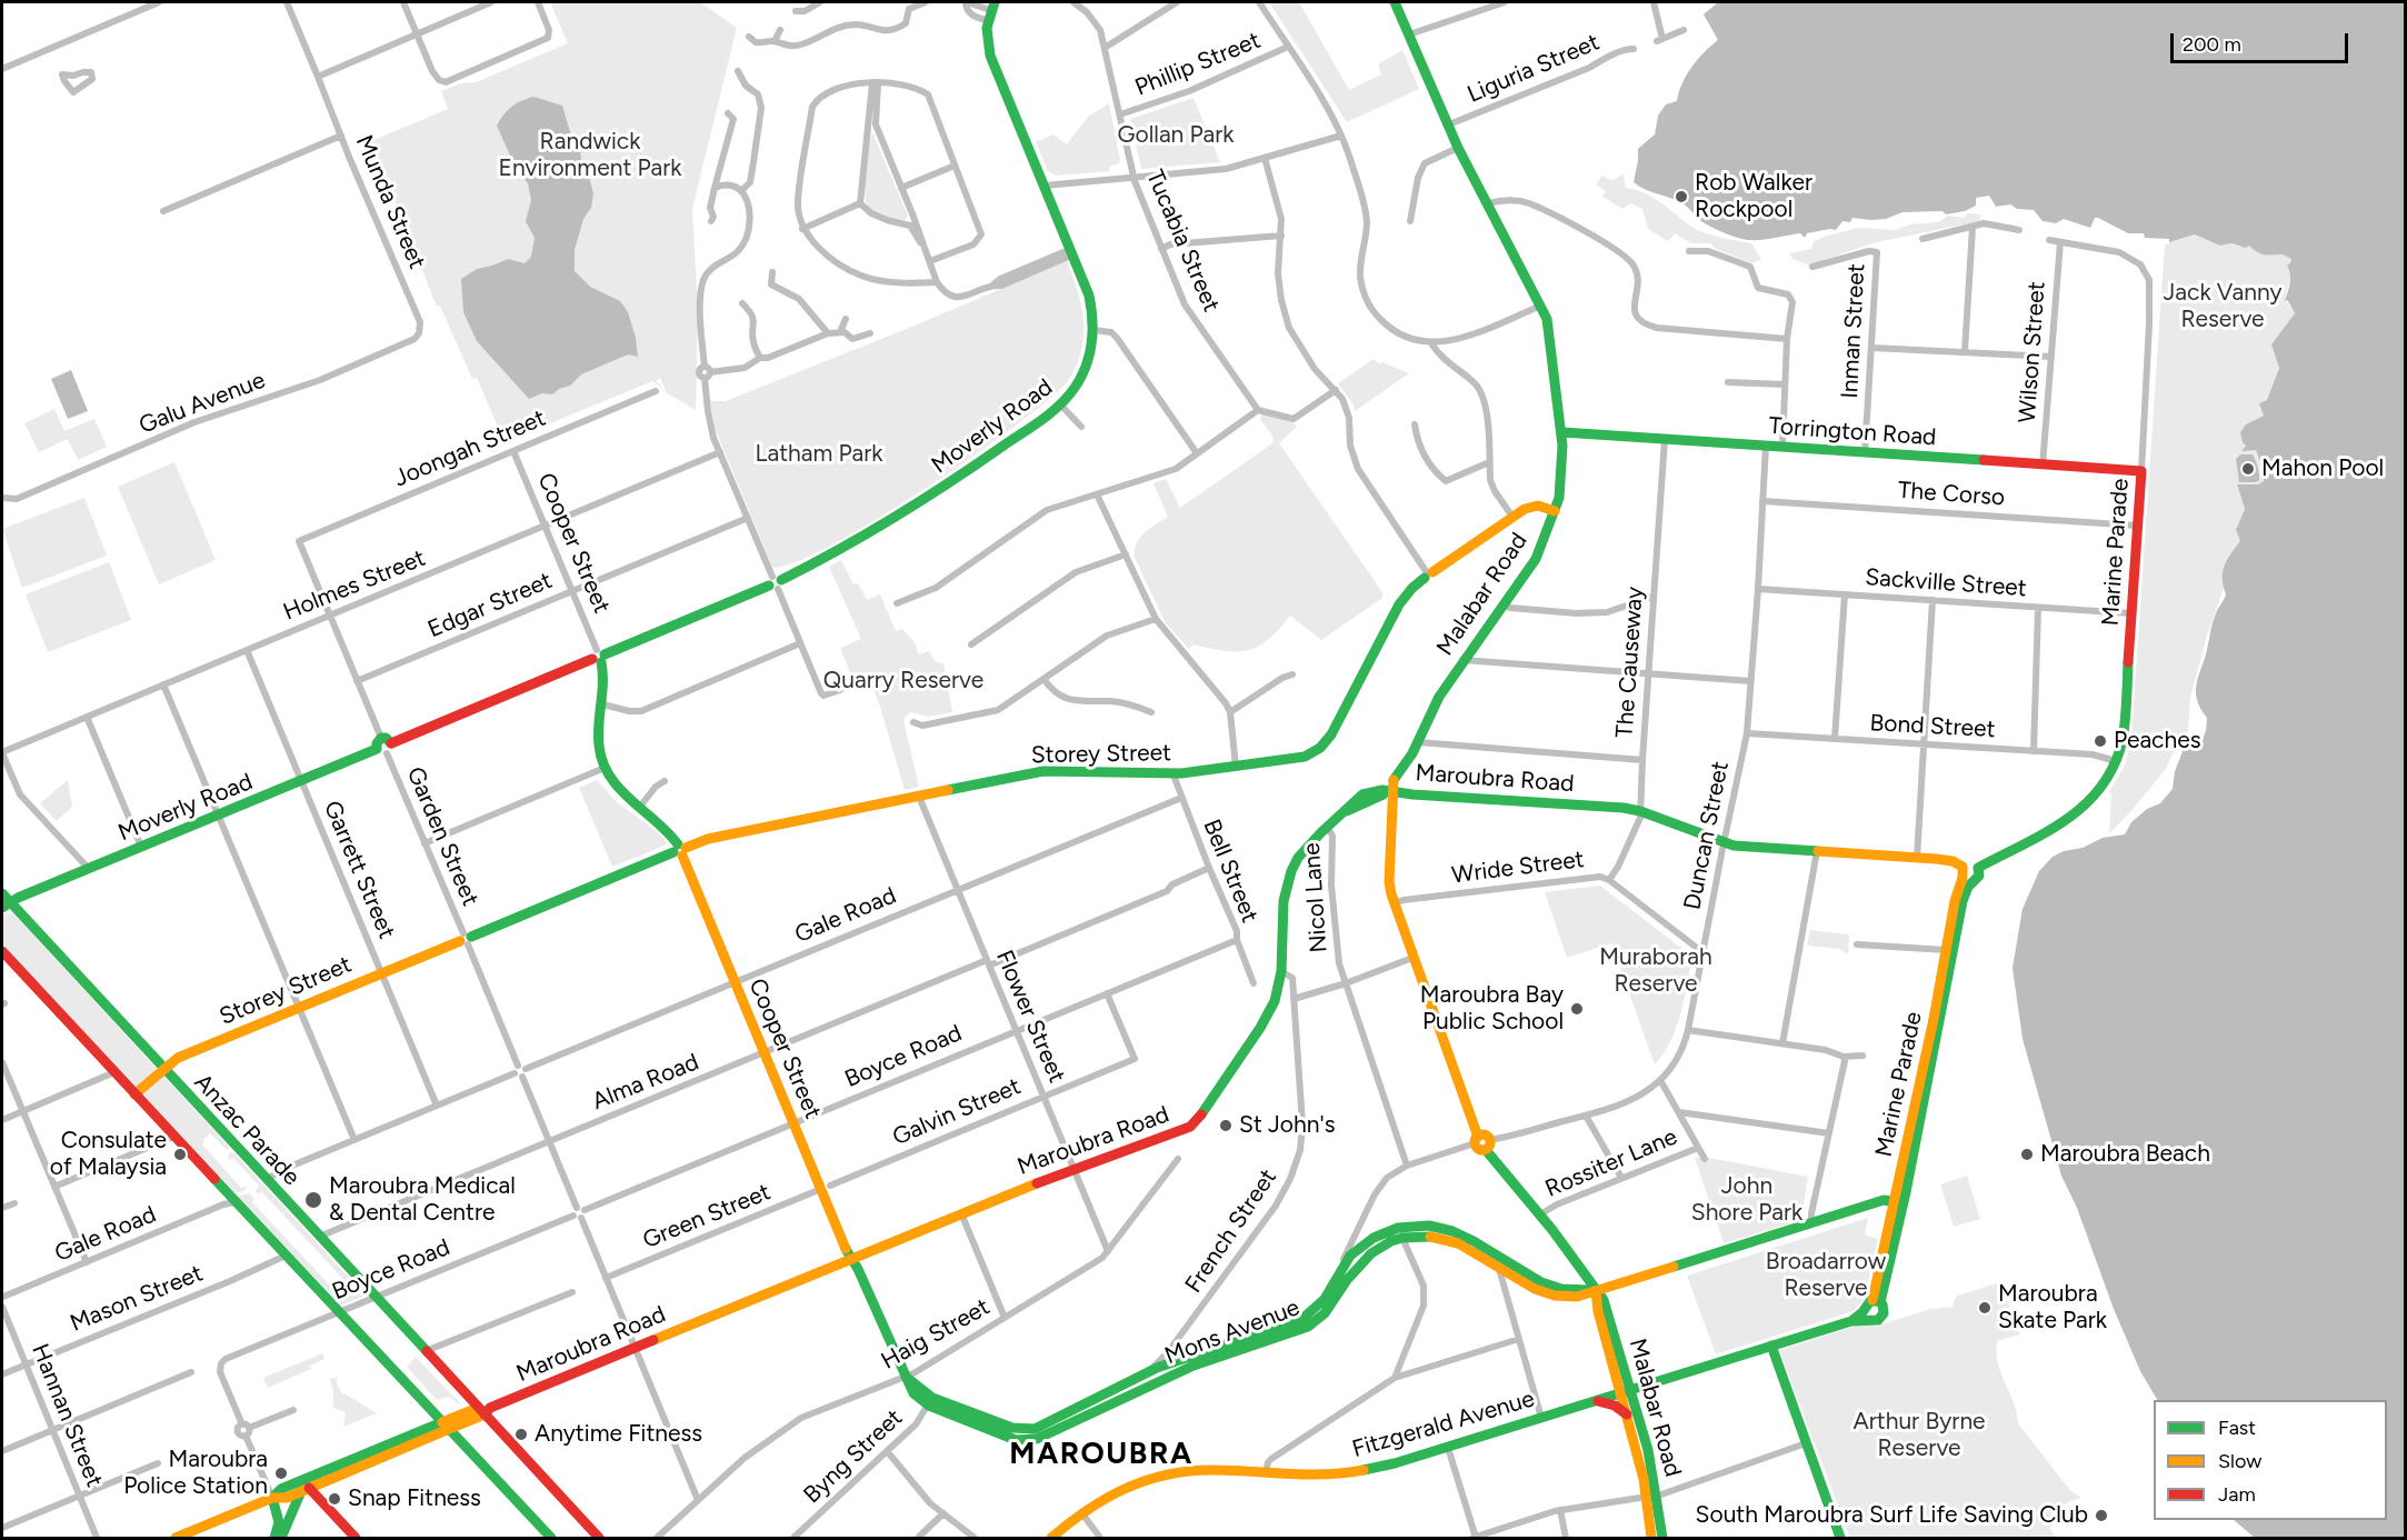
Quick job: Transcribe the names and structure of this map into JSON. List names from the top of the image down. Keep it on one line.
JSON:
{"streets":{"street":["Phillip Street","Liguria Street","Munda Street","Tucabia Street","Inman Street","Wilson Street","Galu Avenue","Moverly Road","Torrington Road","Joongah Street","The Corso","Cooper Street","Marine Parade","Sackville Street","Holmes Street","Malabar Road","Edgar Street","The Causeway","Bond Street","Storey Street","Maroubra Road","Duncan Street","Garden Street","Wride Street","Garrett Street","Bell Street","Nicol Lane","Gale Road","Flower Street","Boyce Road","Alma Road","Galvin Street","Anzac Parade","Rossiter Lane","Green Street","French Street","Mason Street","Mons Avenue","Haig Street","Hannan Street","Fitzgerald Avenue","Byng Street"]},"crossings":[["Phillip Street","Tucabia Street"],["Liguria Street","Malabar Road"],["Munda Street","Galu Avenue"],["Inman Street","Torrington Road"],["Wilson Street","Torrington Road"],["Wilson Street","Marine Parade"],["Moverly Road","Cooper Street"],["Moverly Road","Garden Street"],["Moverly Road","Garrett Street"],["Moverly Road","Anzac Parade"],["Torrington Road","Marine Parade"],["Torrington Road","Malabar Road"],["Torrington Road","The Causeway"],["Torrington Road","Duncan Street"],["Joongah Street","Cooper Street"],["Joongah Street","Holmes Street"],["The Corso","Marine Parade"],["The Corso","Duncan Street"],["Cooper Street","Holmes Street"],["Cooper Street","Edgar Street"],["Cooper Street","Storey Street"],["Cooper Street","Maroubra Road"],["Cooper Street","Gale Road"],["Cooper Street","Boyce Road"],["Cooper Street","Alma Road"],["Cooper Street","Galvin Street"],["Cooper Street","Green Street"],["Cooper Street","Mons Avenue"],["Marine Parade","Sackville Street"],["Marine Parade","Bond Street"],["Marine Parade","Maroubra Road"],["Marine Parade","Mons Avenue"],["Marine Parade","Fitzgerald Avenue"],["Sackville Street","Duncan Street"],["Holmes Street","Garrett Street"],["Malabar Road","Storey Street"],["Malabar Road","Maroubra Road"],["Malabar Road","Duncan Street"],["Malabar Road","Wride Street"],["Malabar Road","Rossiter Lane"],["Malabar Road","Mons Avenue"],["Malabar Road","Fitzgerald Avenue"],["The Causeway","Maroubra Road"],["The Causeway","Wride Street"],["Bond Street","Duncan Street"],["Storey Street","Garden Street"],["Storey Street","Garrett Street"],["Storey Street","Bell Street"],["Storey Street","Flower Street"],["Storey Street","Anzac Parade"],["Maroubra Road","Duncan Street"],["Maroubra Road","Nicol Lane"],["Maroubra Road","Flower Street"],["Maroubra Road","Anzac Parade"],["Maroubra Road","French Street"],["Maroubra Road","Mons Avenue"],["Duncan Street","Wride Street"],["Garden Street","Gale Road"],["Garden Street","Boyce Road"],["Garden Street","Alma Road"],["Garrett Street","Gale Road"],["Bell Street","Gale Road"],["Bell Street","Boyce Road"],["Bell Street","Alma Road"],["Gale Road","Flower Street"],["Gale Road","Anzac Parade"],["Gale Road","Hannan Street"],["Flower Street","Boyce Road"],["Flower Street","Alma Road"],["Flower Street","Galvin Street"],["Flower Street","Haig Street"],["Boyce Road","Galvin Street"],["Boyce Road","Anzac Parade"],["Alma Road","Anzac Parade"],["Galvin Street","Green Street"],["French Street","Mons Avenue"],["Mason Street","Hannan Street"],["Mons Avenue","Haig Street"],["Mons Avenue","Byng Street"]],"districts":["MAROUBRA"],"parks":["Gollan Park","Randwick Environment Park","Jack Vanny Reserve","Latham Park","Quarry Reserve","Muraborah Reserve","John Shore Park","Broadarrow Reserve","Arthur Byrne Reserve"],"places":["Rob Walker Rockpool","Mahon Pool","Peaches","Maroubra Bay Public School","St John's","Consulate of Malaysia","Maroubra Beach","Maroubra Medical & Dental Centre","Maroubra Skate Park","Anytime Fitness","Maroubra Police Station","Snap Fitness","South Maroubra Surf Life Saving Club"],"legend":["Fast","Slow","Jam"],"scale_bar":"200 m"}
